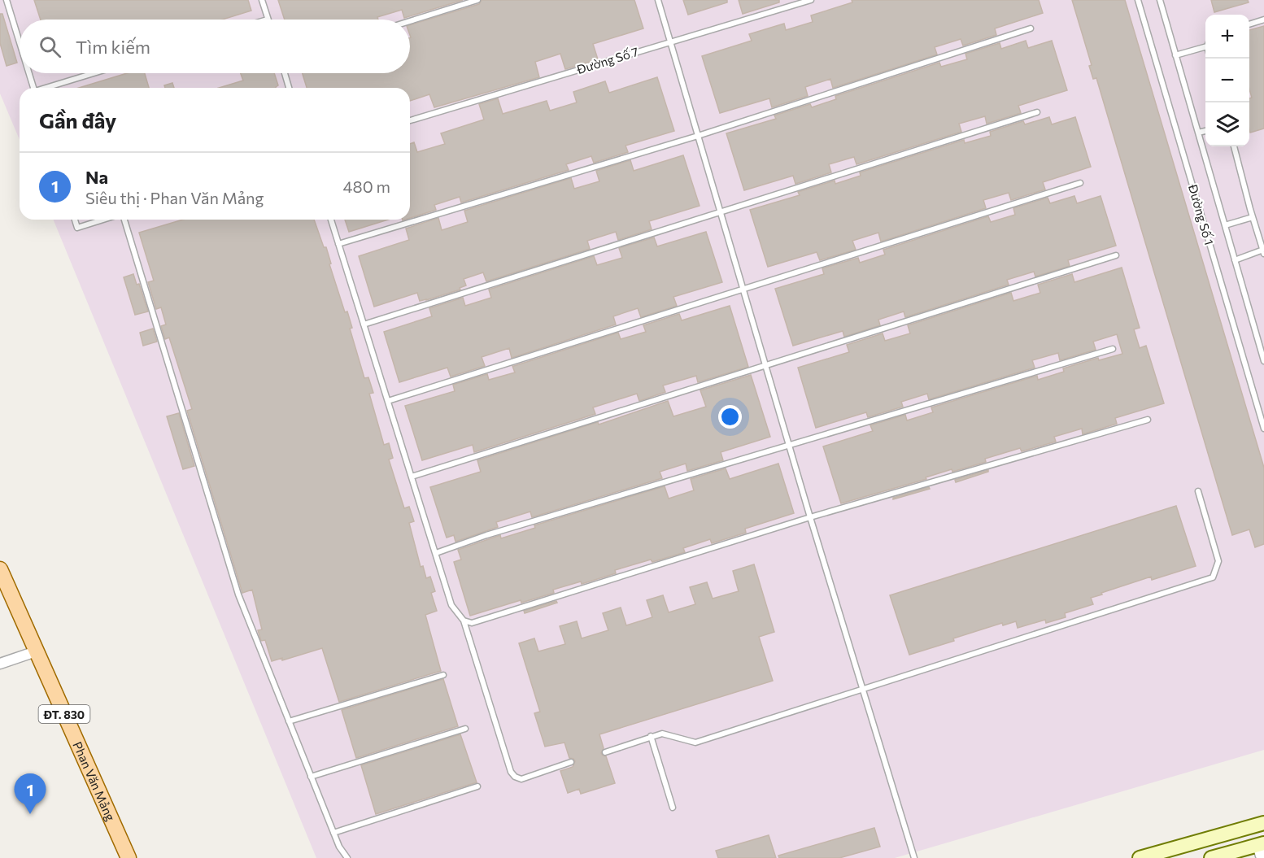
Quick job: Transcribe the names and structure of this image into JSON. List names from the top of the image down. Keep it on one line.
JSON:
{"streets":{"main road":["ĐT. 830","Phan Văn Mảng"],"lane":["Đường Số 7","Đường Số 1"]},"page":{"map_buttons":["+","−"],"search":"Tìm kiếm","heading":"Gần đây","list":[{"mark":"1","name":"Na","note":"Siêu thị · Phan Văn Mảng","value":"480 m"}],"pins":"1"}}
